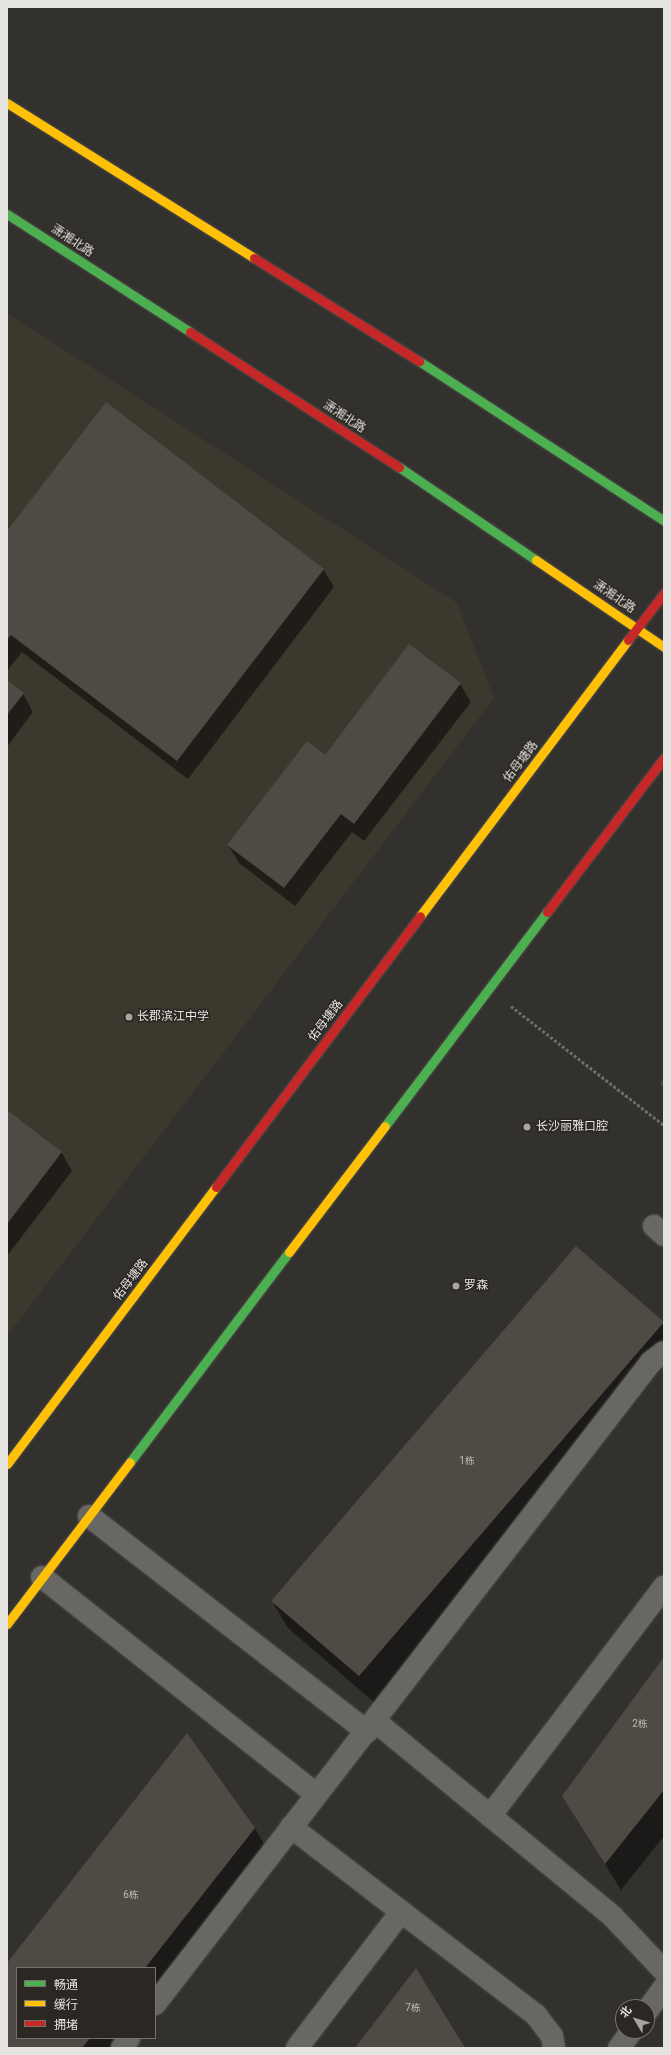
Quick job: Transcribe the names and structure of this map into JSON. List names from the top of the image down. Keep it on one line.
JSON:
{"streets":{"main road":["潇湘北路","佑母塘路"]},"crossings":[["潇湘北路","佑母塘路"]],"places":["长郡滨江中学","长沙丽雅口腔","罗森"],"house_numbers":["1栋","2栋","6栋","7栋"],"legend":["畅通","缓行","拥堵"],"north":"top left"}
